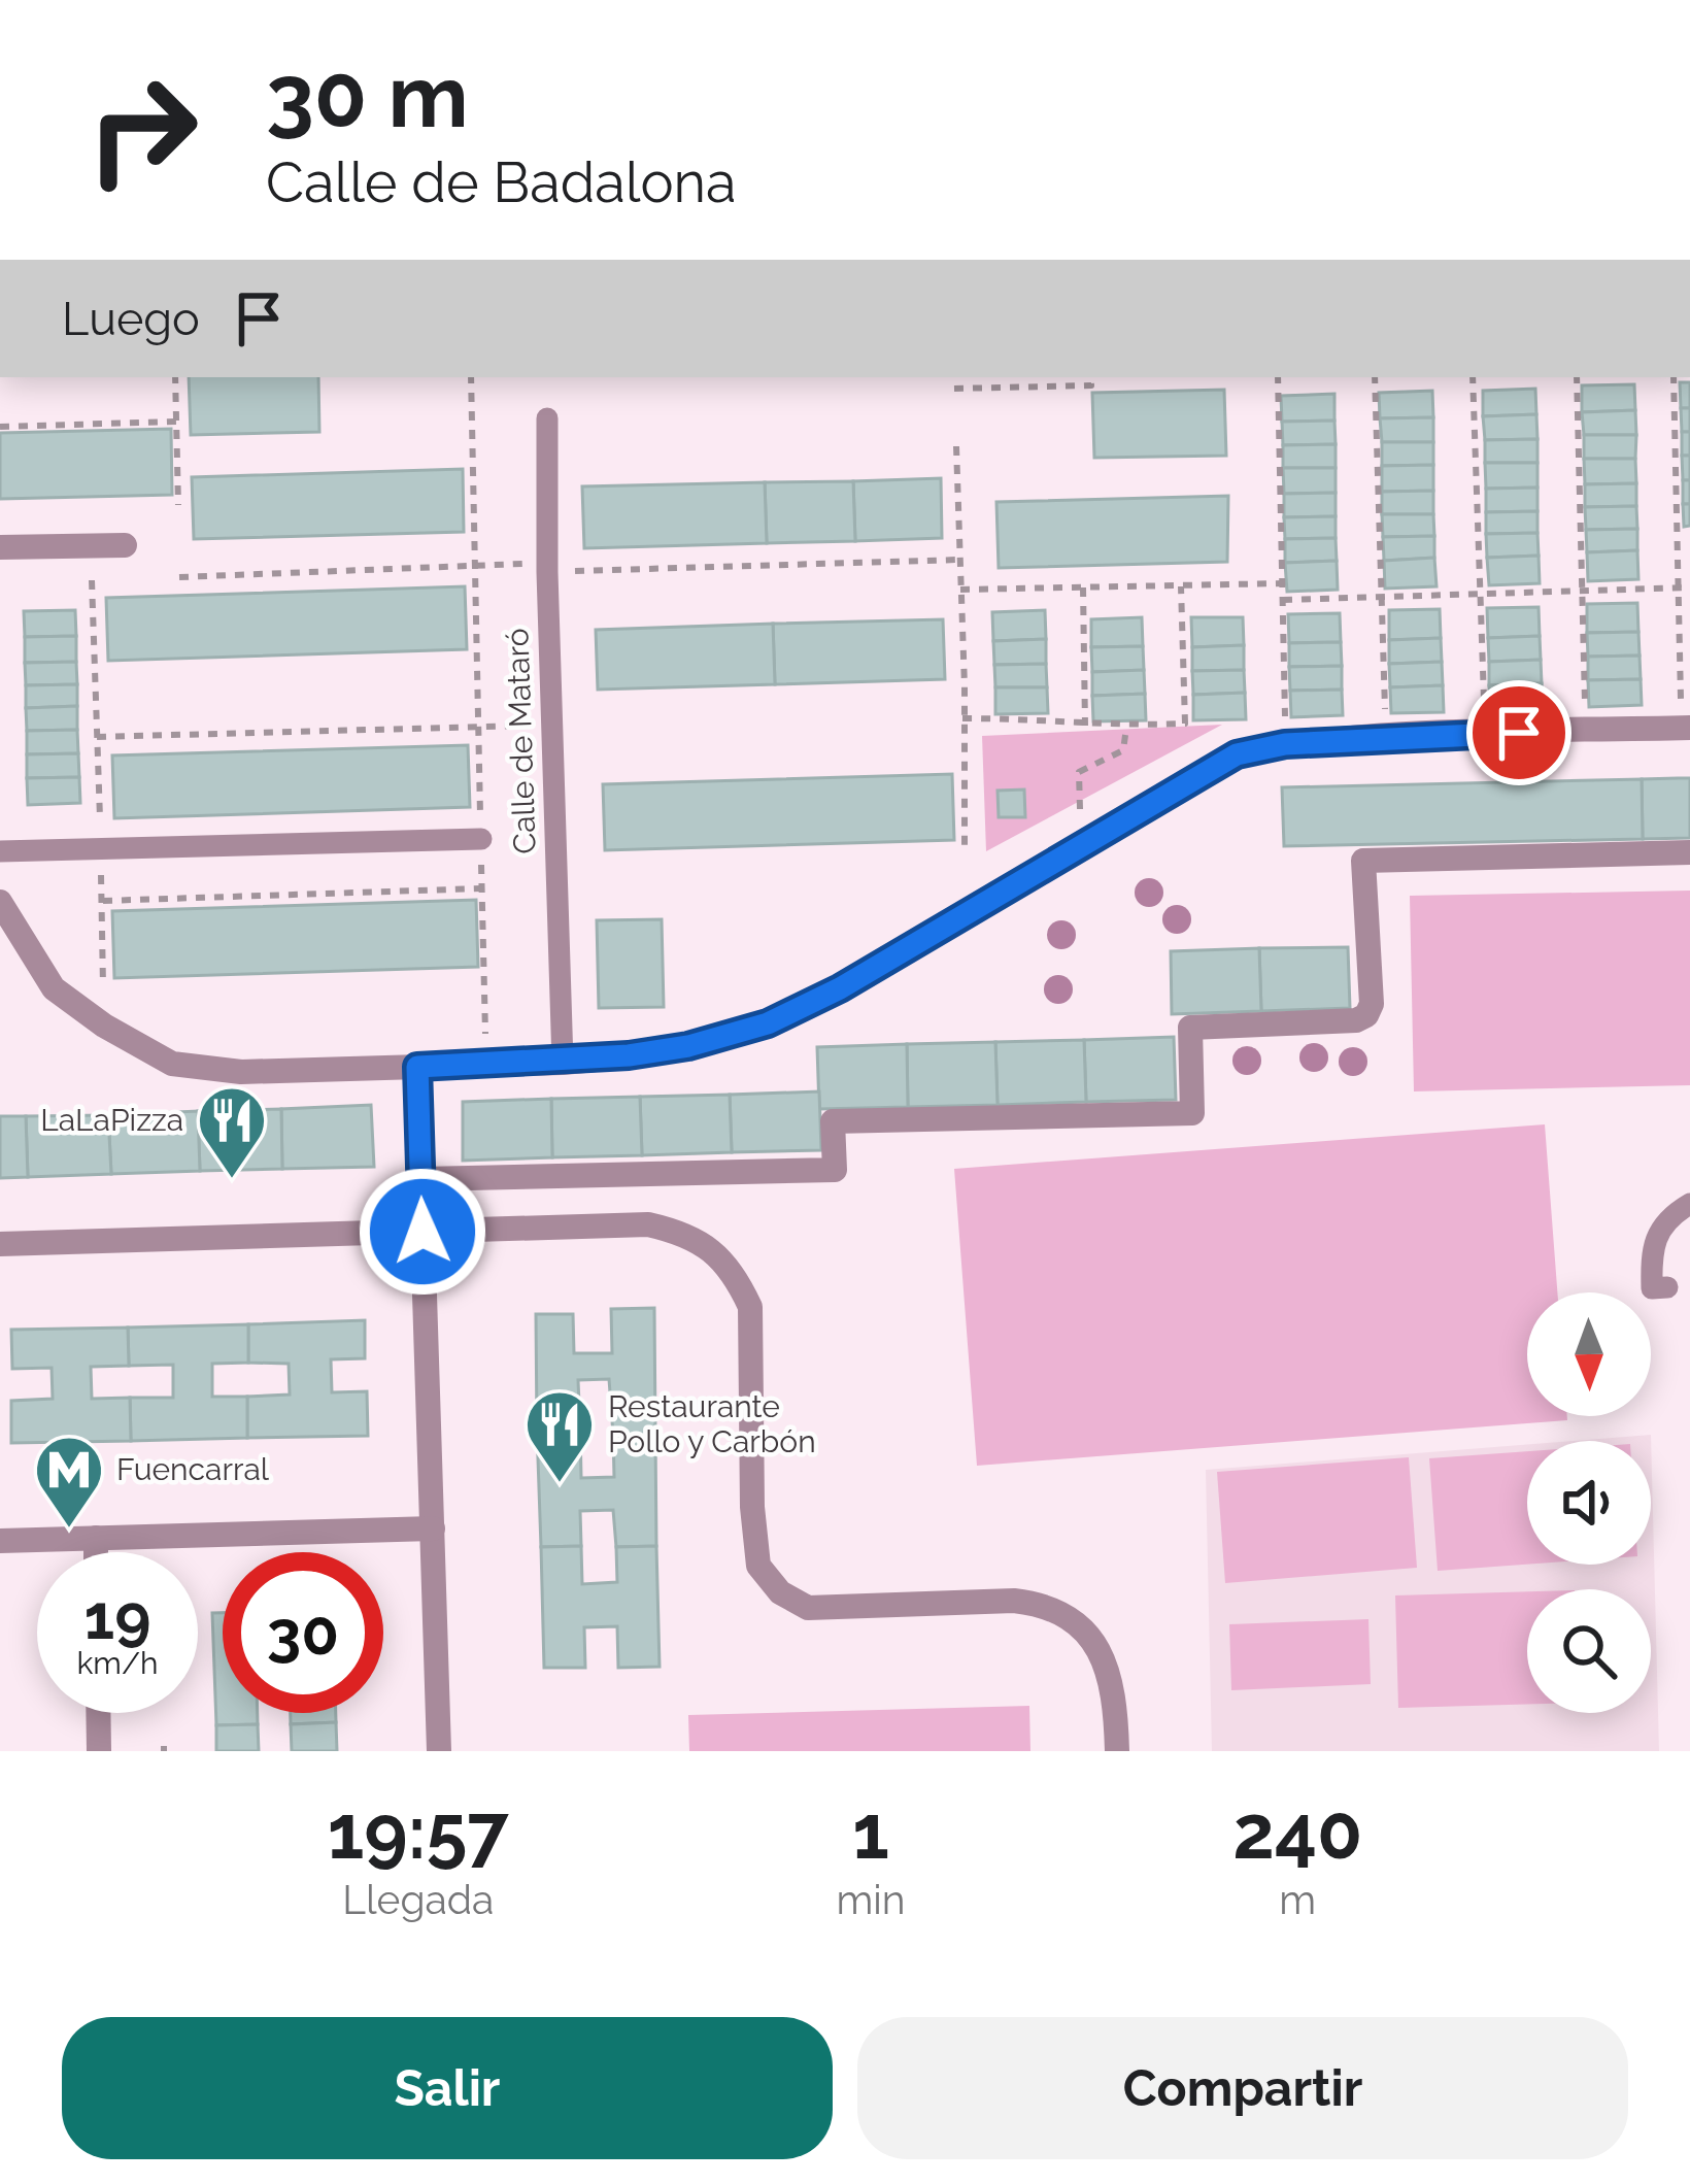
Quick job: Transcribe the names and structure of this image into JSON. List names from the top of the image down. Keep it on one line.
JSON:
{"streets":{"lane":["Calle de Mataró"]},"places":{"restaurant":["LaLaPizza","Restaurante Pollo y Carbón"],"metro station":["Fuencarral"]},"north":"bottom","page":{"turn":["30 m","Calle de Badalona"],"then":"Luego","speed":"19 km/h","limit":"30","eta":["19:57","Llegada","1","min","240","m"],"buttons":["Salir","Compartir"]}}
